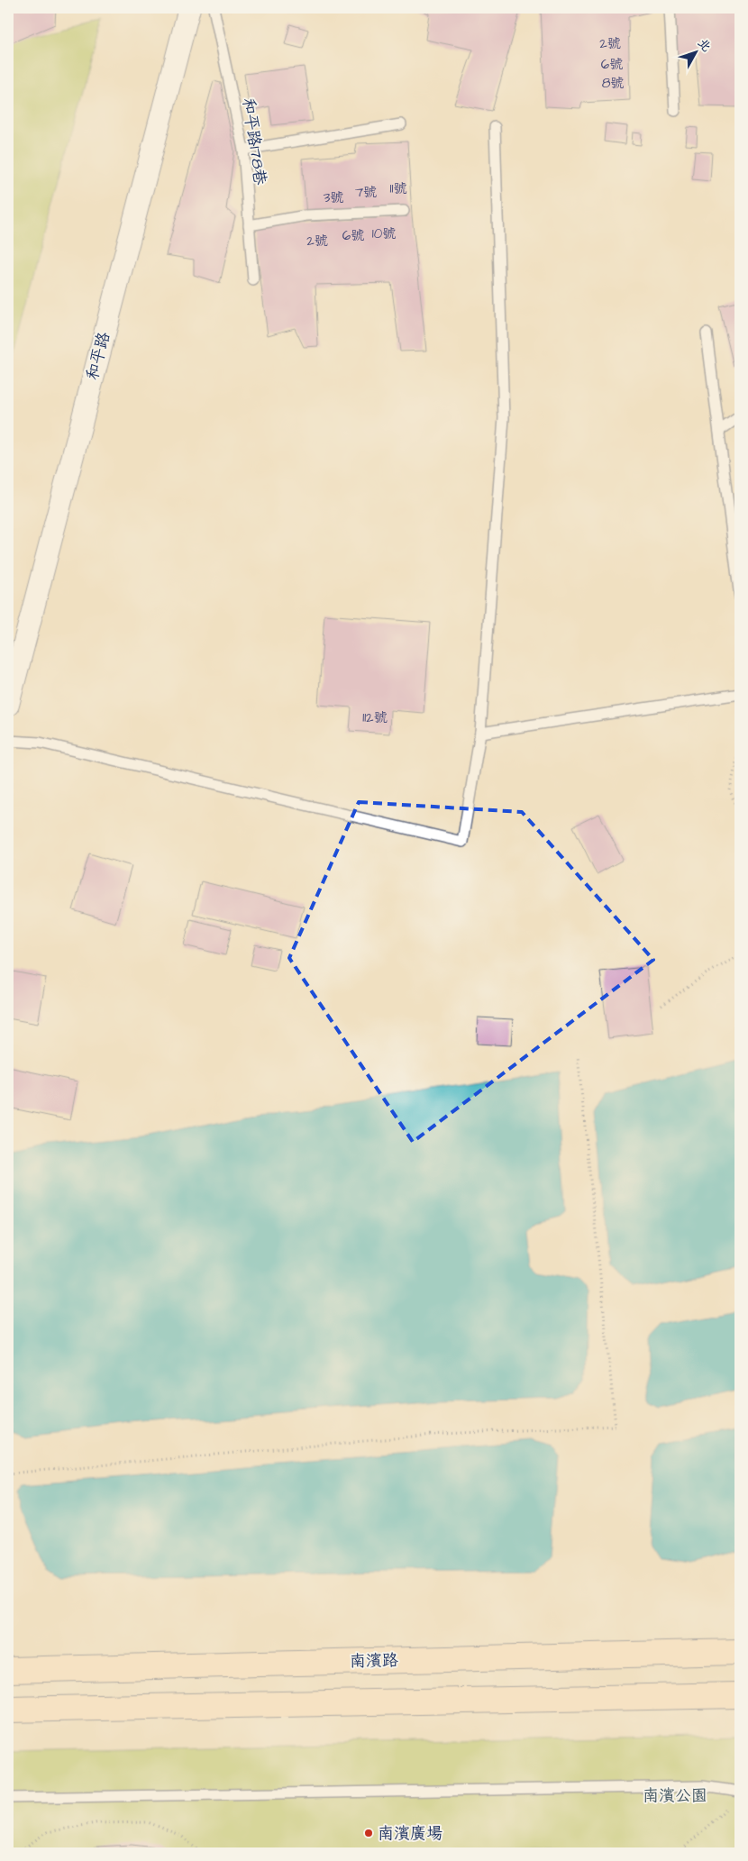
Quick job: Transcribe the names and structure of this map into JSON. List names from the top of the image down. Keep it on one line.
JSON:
{"streets":{"main road":["南濱路"],"street":["和平路"],"lane":["和平路178巷"]},"parks":["南濱公園"],"places":["南濱廣場"],"house_numbers":["2號","6號","8號","11號","7號","3號","10號","6號","2號","112號"],"north":"top right"}
